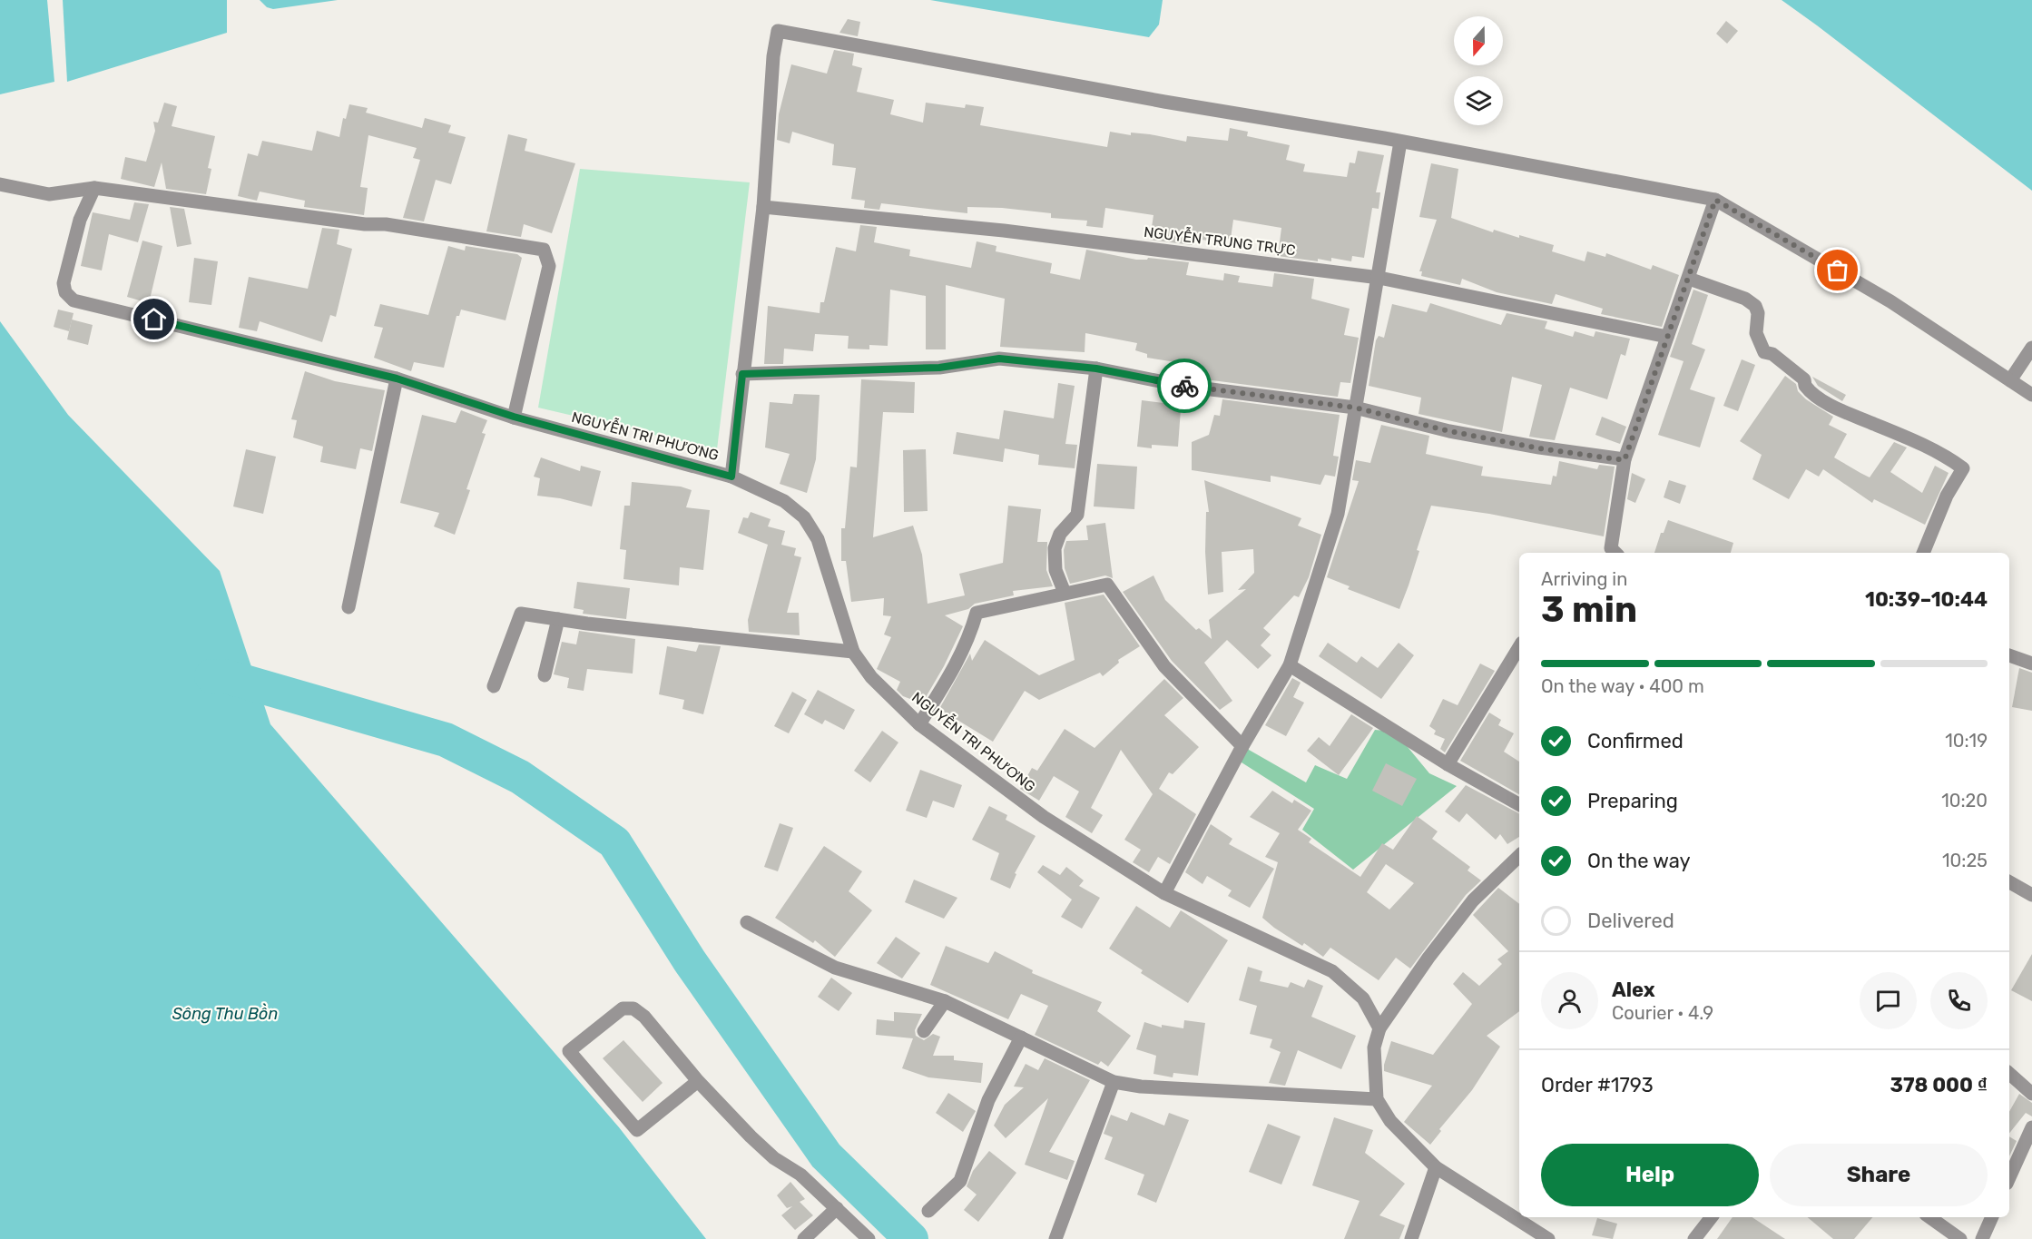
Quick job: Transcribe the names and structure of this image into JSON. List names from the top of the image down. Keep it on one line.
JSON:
{"streets":{"street":["NGUYỄN TRUNG TRỰC","NGUYỄN TRI PHƯƠNG"]},"water":["Sông Thu Bồn"],"north":"bottom","page":{"heading":["3 min","Arriving in","10:39–10:44"],"panel":["Alex","Courier · 4.9","Order #1793","378 000 ₫"],"bar":"On the way · 400 m","list":[["Confirmed","10:19"],["Preparing","10:20"],["On the way","10:25"],"Delivered"],"buttons":["Help","Share"]}}
